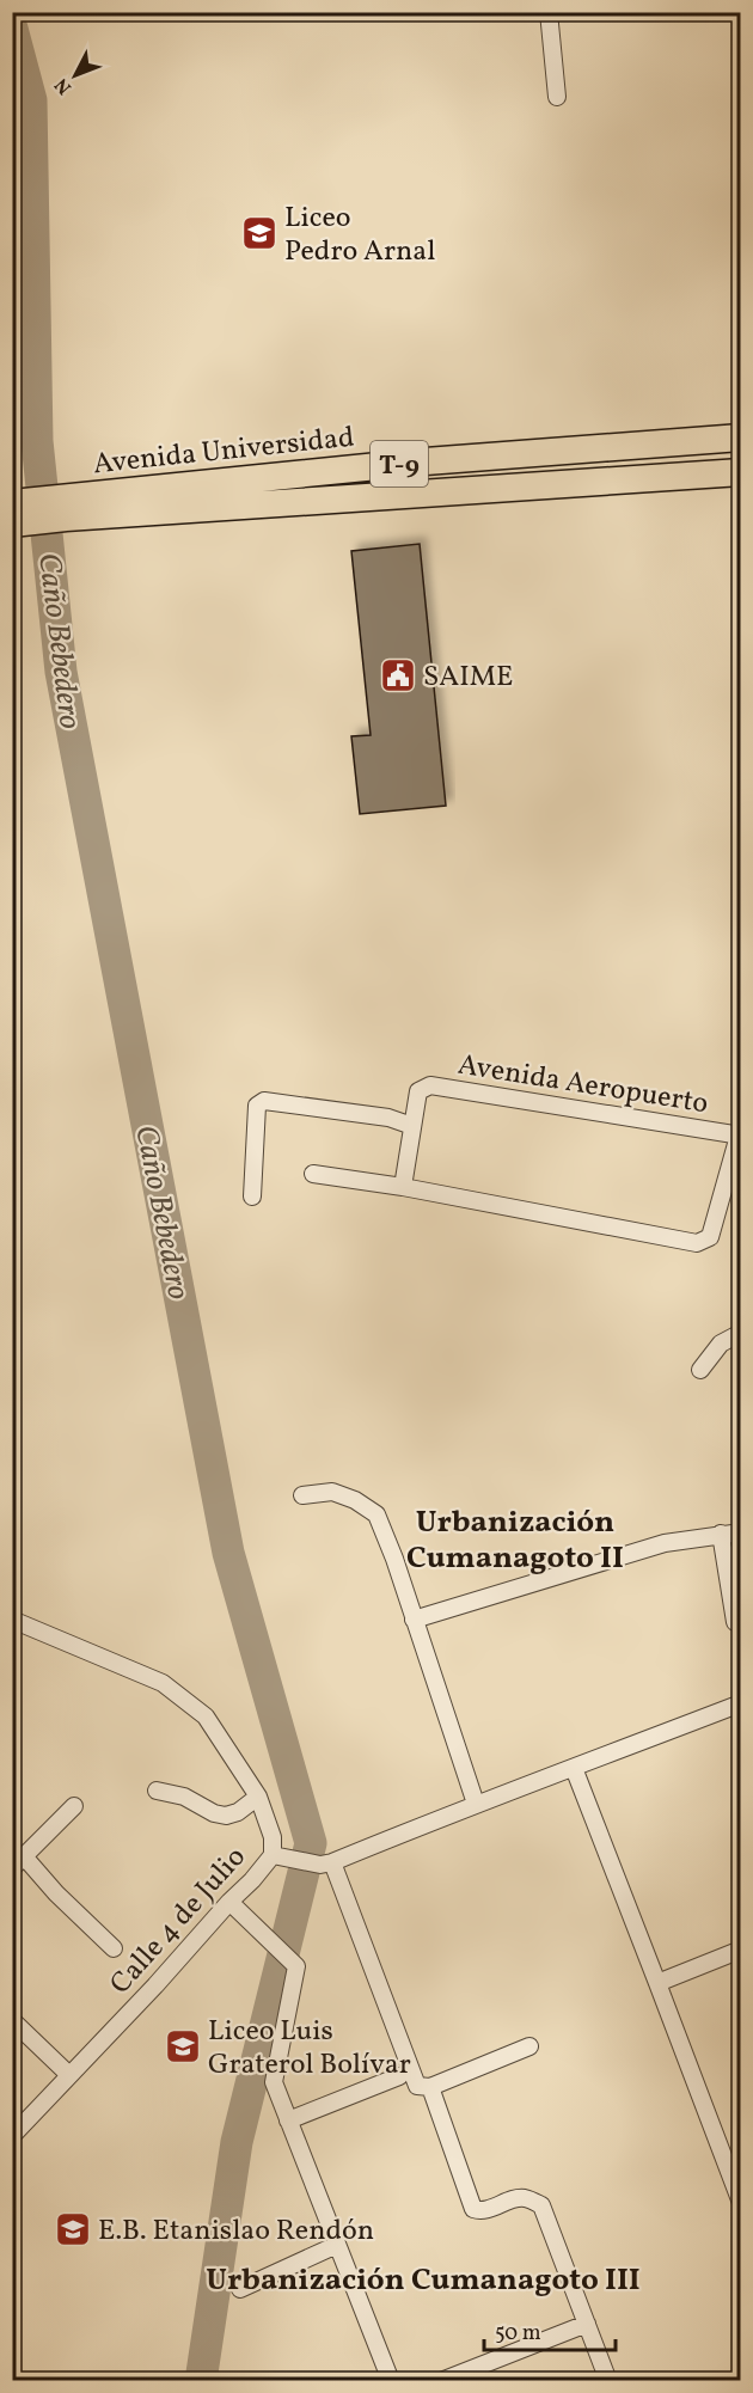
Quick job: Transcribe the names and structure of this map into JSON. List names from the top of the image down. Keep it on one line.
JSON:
{"streets":{"main road":["Avenida Universidad","T-9"],"street":["Avenida Aeropuerto","Calle 4 de Julio"]},"crossings":[["Avenida Universidad","T-9"]],"districts":["Urbanización Cumanagoto II","Urbanización Cumanagoto III"],"water":["Caño Bebedero"],"places":{"school or university":["Liceo Pedro Arnal","Liceo Luis Graterol Bolívar","E.B. Etanislao Rendón"],"public building":["SAIME"]},"scale_bar":"50 m","north":"bottom left"}
